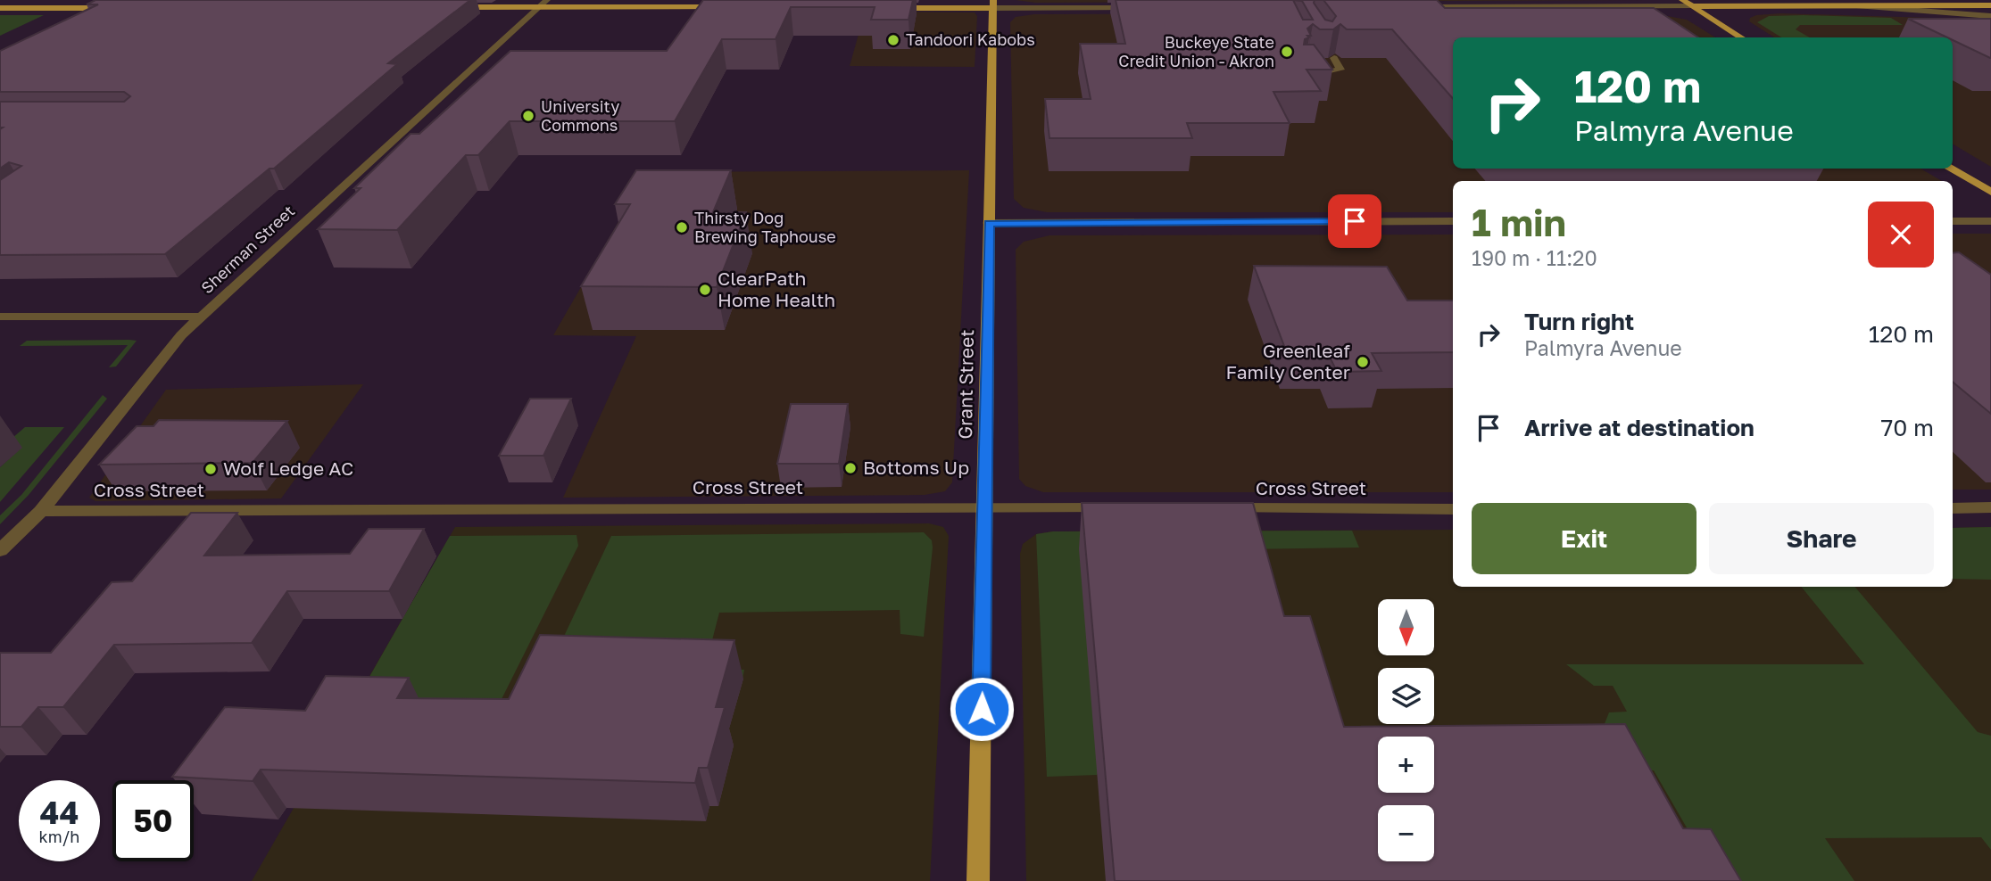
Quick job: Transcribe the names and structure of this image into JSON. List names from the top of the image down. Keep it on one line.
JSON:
{"streets":{"main road":["Grant Street"],"street":["Sherman Street","Cross Street"]},"crossings":[["Sherman Street","Cross Street"],["Grant Street","Cross Street"]],"places":["Tandoori Kabobs","Buckeye State Credit Union - Akron","University Commons","Thirsty Dog Brewing Taphouse","ClearPath Home Health","Greenleaf Family Center","Bottoms Up","Wolf Ledge AC"],"north":"bottom","page":{"turn":["120 m","Palmyra Avenue"],"heading":["1 min","190 m · 11:20"],"list":[{"name":"Turn right","note":"Palmyra Avenue","value":"120 m"},{"name":"Arrive at destination","value":"70 m"}],"buttons":["Exit","Share"],"map_buttons":["+","−"],"speed":"44 km/h","limit":"50"}}
